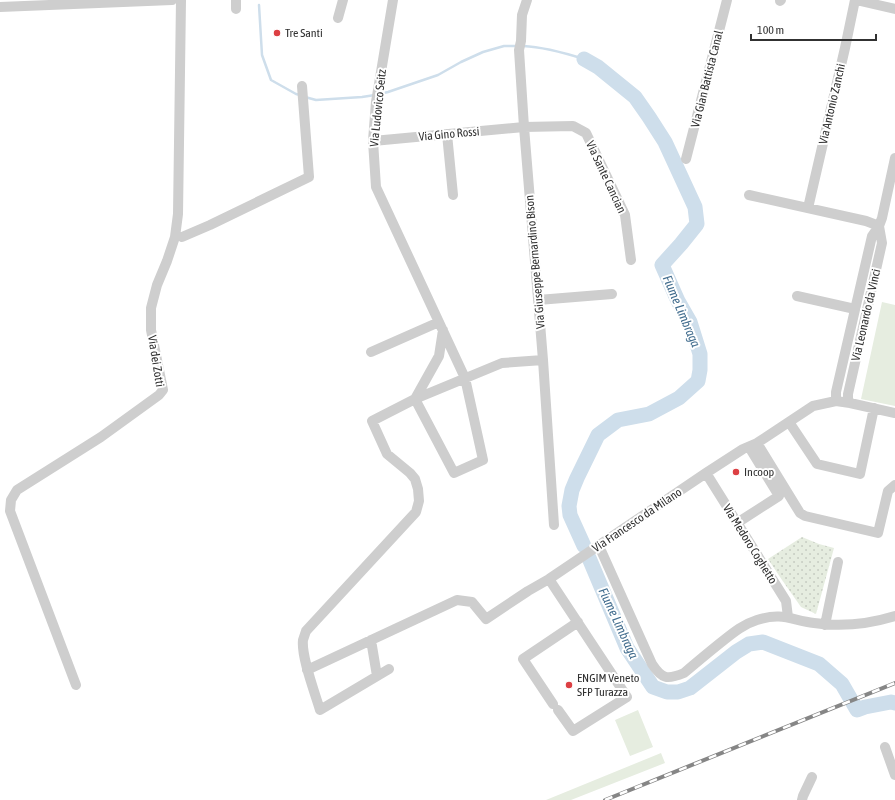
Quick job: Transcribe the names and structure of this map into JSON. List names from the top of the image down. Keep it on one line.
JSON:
{"streets":{"street":["Via Gian Battista Canal","Via Antonio Zanchi","Via Ludovico Seitz","Via Gino Rossi","Via Sante Cancian","Via Giuseppe Bernardino Bison","Via Leonardo da Vinci","Via dei Zotti","Via Francesco da Milano","Via Medoro Coghetto"]},"crossings":[["Via Ludovico Seitz","Via Gino Rossi"],["Via Gino Rossi","Via Sante Cancian"],["Via Gino Rossi","Via Giuseppe Bernardino Bison"],["Via Sante Cancian","Via Giuseppe Bernardino Bison"],["Via Leonardo da Vinci","Via Francesco da Milano"],["Via Francesco da Milano","Via Medoro Coghetto"]],"water":["Fiume Limbraga"],"places":["Tre Santi","Incoop","ENGIM Veneto SFP Turazza"],"scale_bar":"100 m"}
